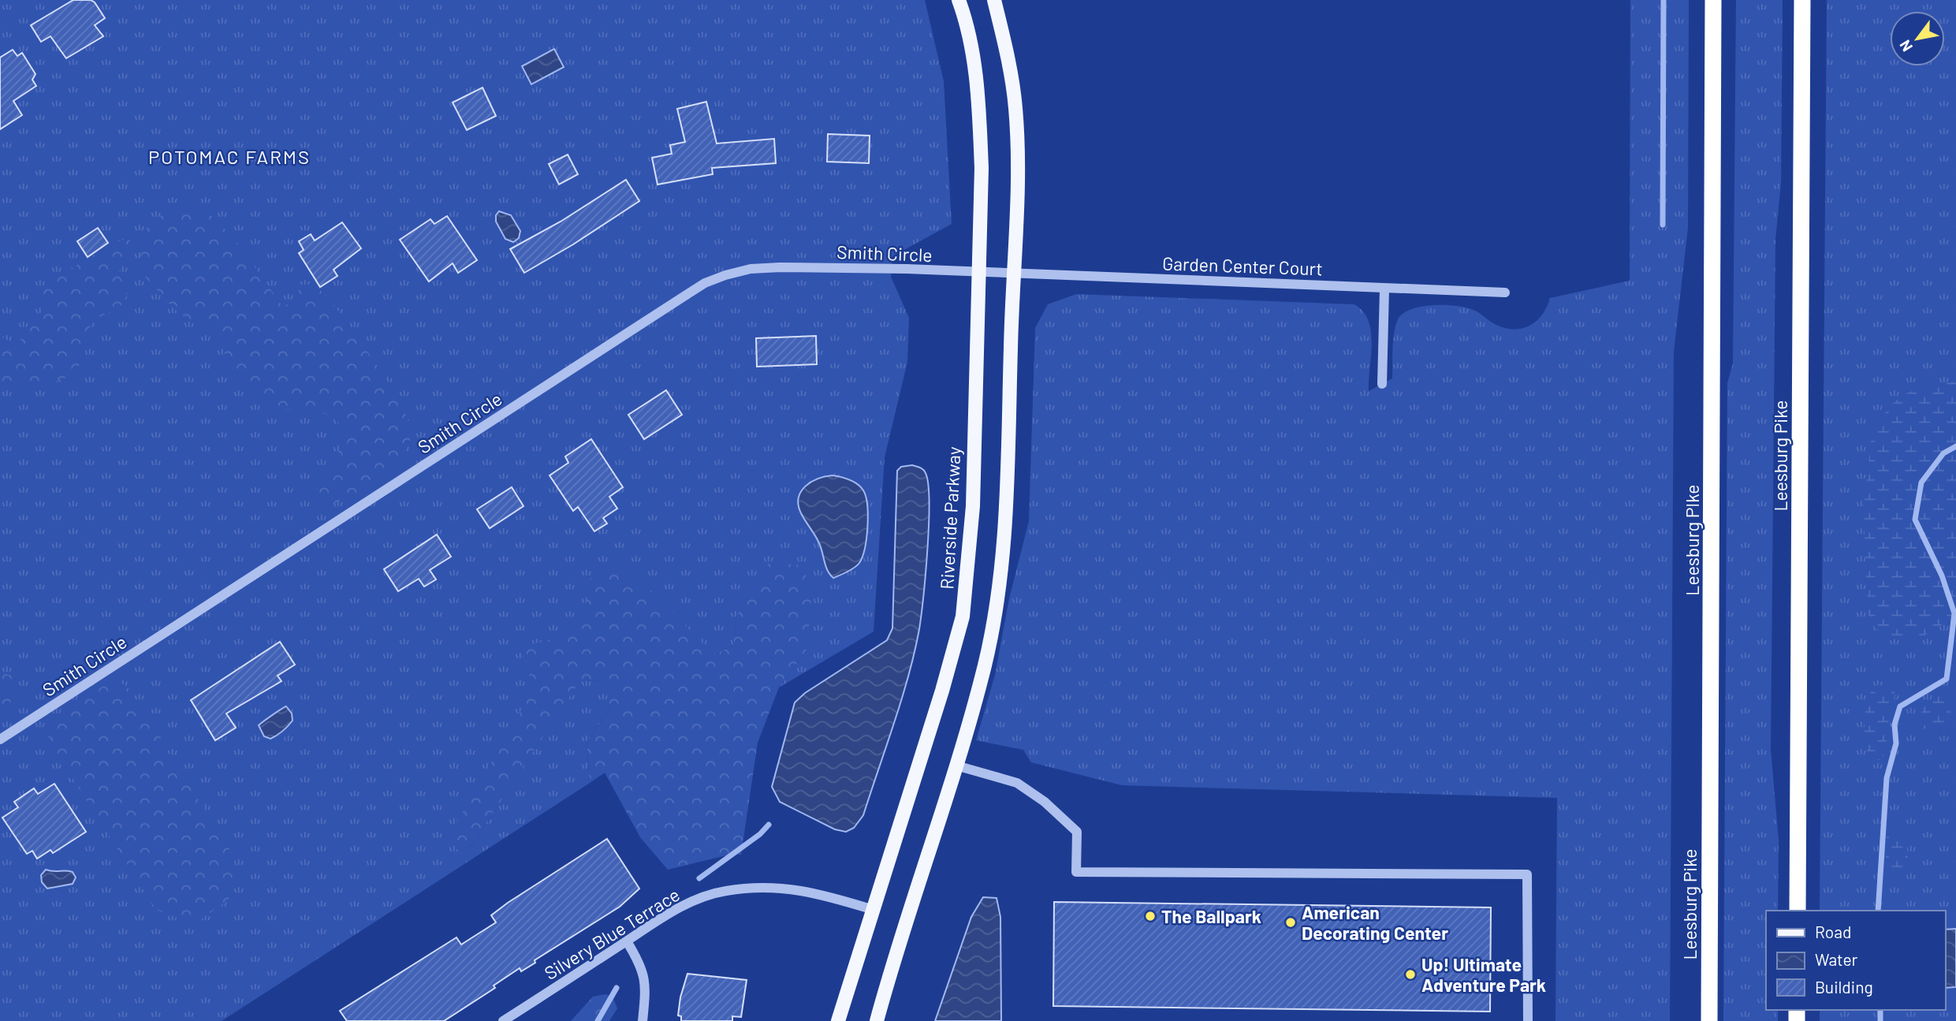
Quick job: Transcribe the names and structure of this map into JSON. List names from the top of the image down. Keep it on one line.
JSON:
{"streets":{"highway":["Leesburg Pike","Leesburg PIke"],"main road":["Riverside Parkway"],"street":["Smith Circle","Garden Center Court","Silvery Blue Terrace"]},"crossings":[["Smith Circle","Garden Center Court"],["Smith Circle","Riverside Parkway"],["Garden Center Court","Riverside Parkway"],["Leesburg Pike","Leesburg PIke"],["Riverside Parkway","Silvery Blue Terrace"]],"districts":["POTOMAC FARMS"],"places":["The Ballpark","American Decorating Center","Up! Ultimate Adventure Park"],"legend":["Road","Water","Building"],"north":"bottom left"}
